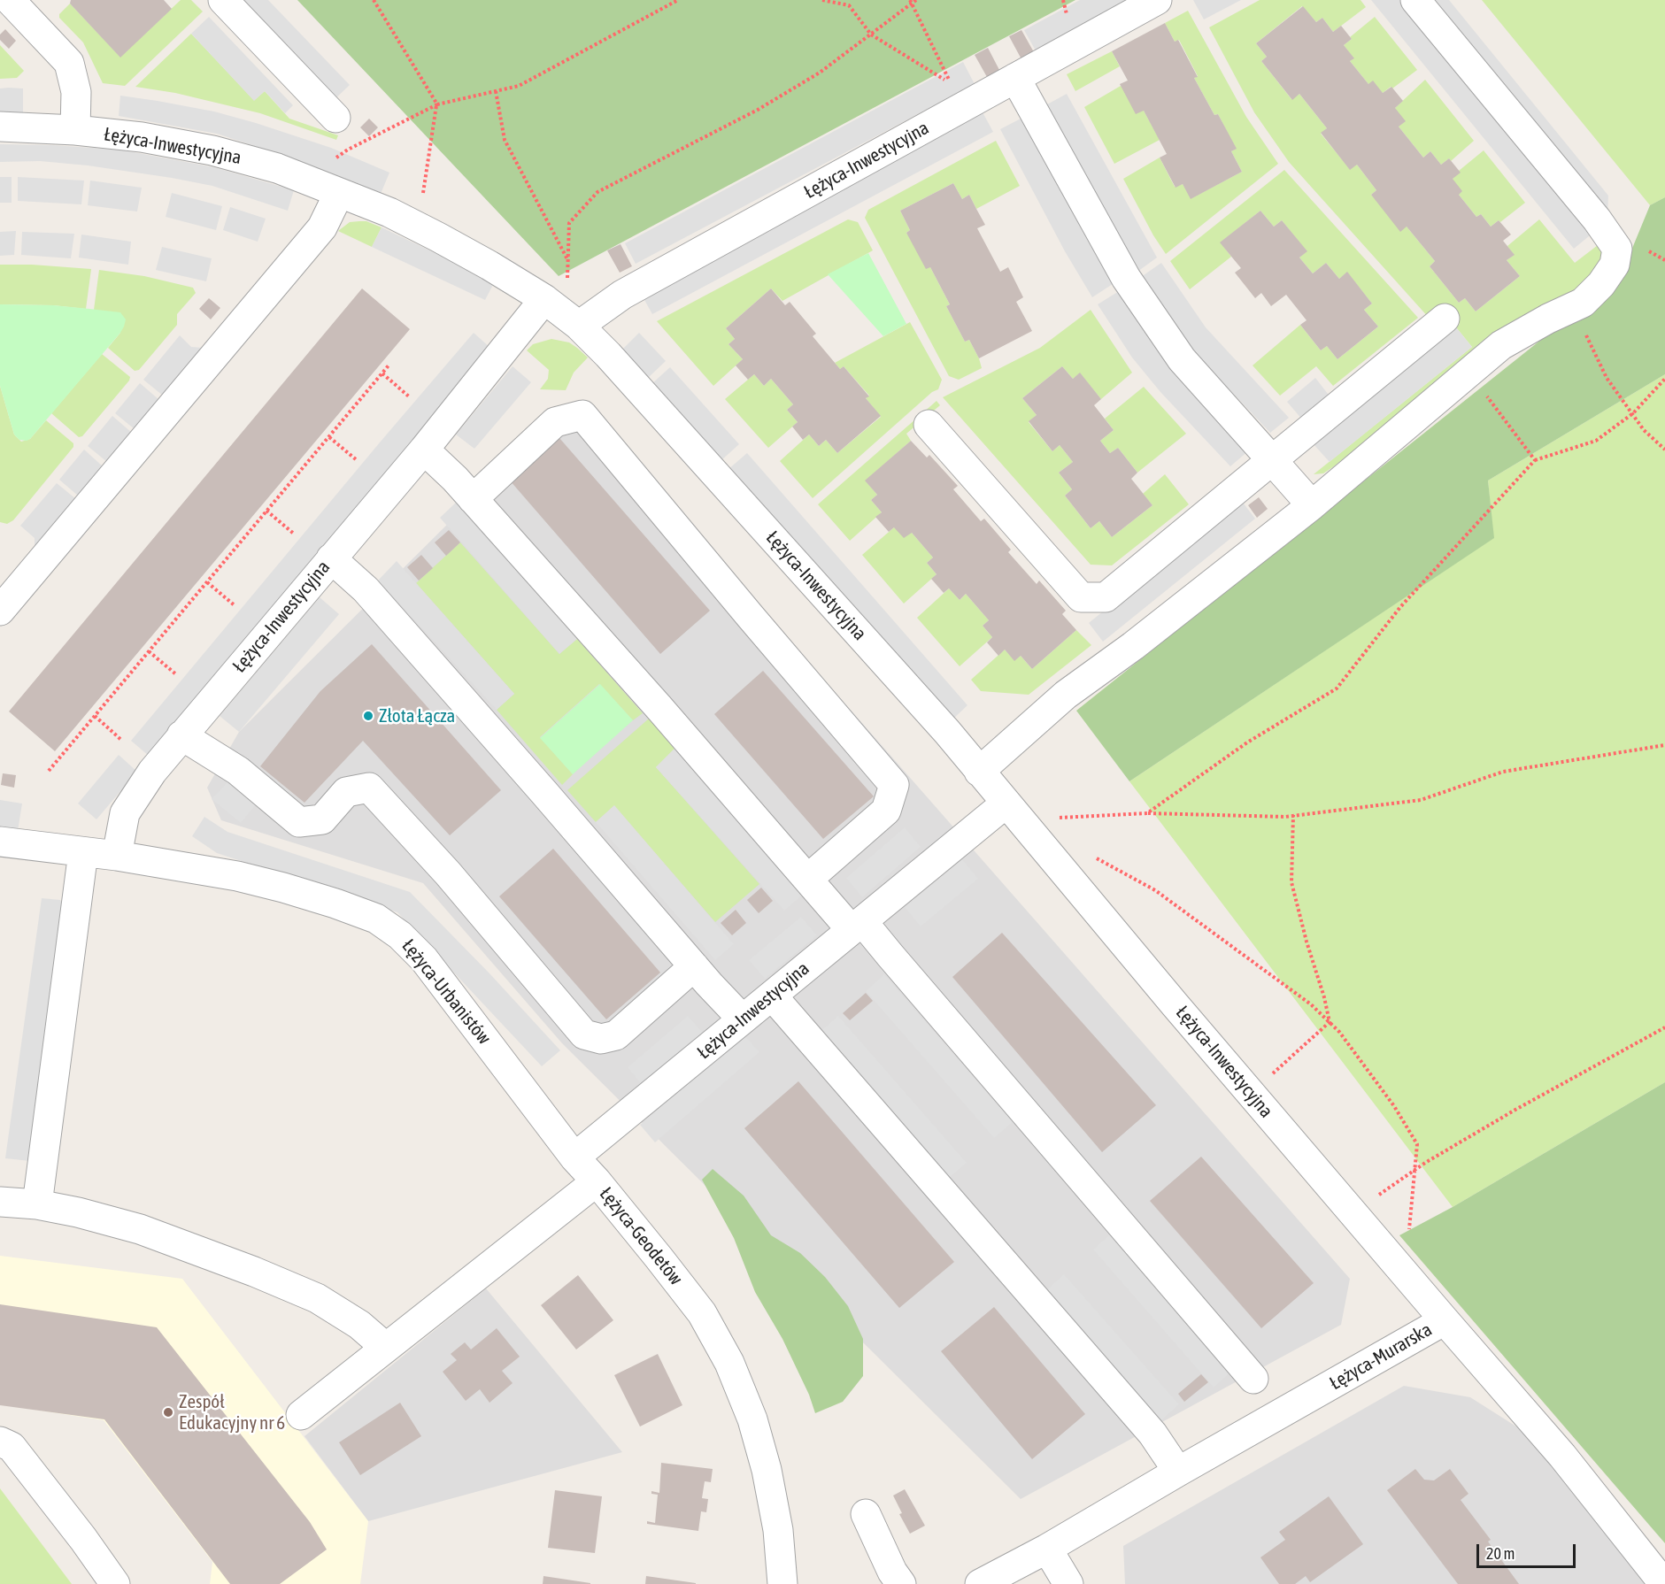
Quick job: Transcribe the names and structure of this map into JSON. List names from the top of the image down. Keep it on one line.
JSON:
{"streets":{"street":["Łężyca-Inwestycyjna","Łężyca-Urbanistów","Łężyca-Geodetów","Łężyca-Murarska"]},"crossings":[["Łężyca-Inwestycyjna","Łężyca-Urbanistów"],["Łężyca-Inwestycyjna","Łężyca-Murarska"],["Łężyca-Urbanistów","Łężyca-Geodetów"]],"places":["Złota Łącza","Zespół Edukacyjny nr 6"],"scale_bar":"20 m"}
